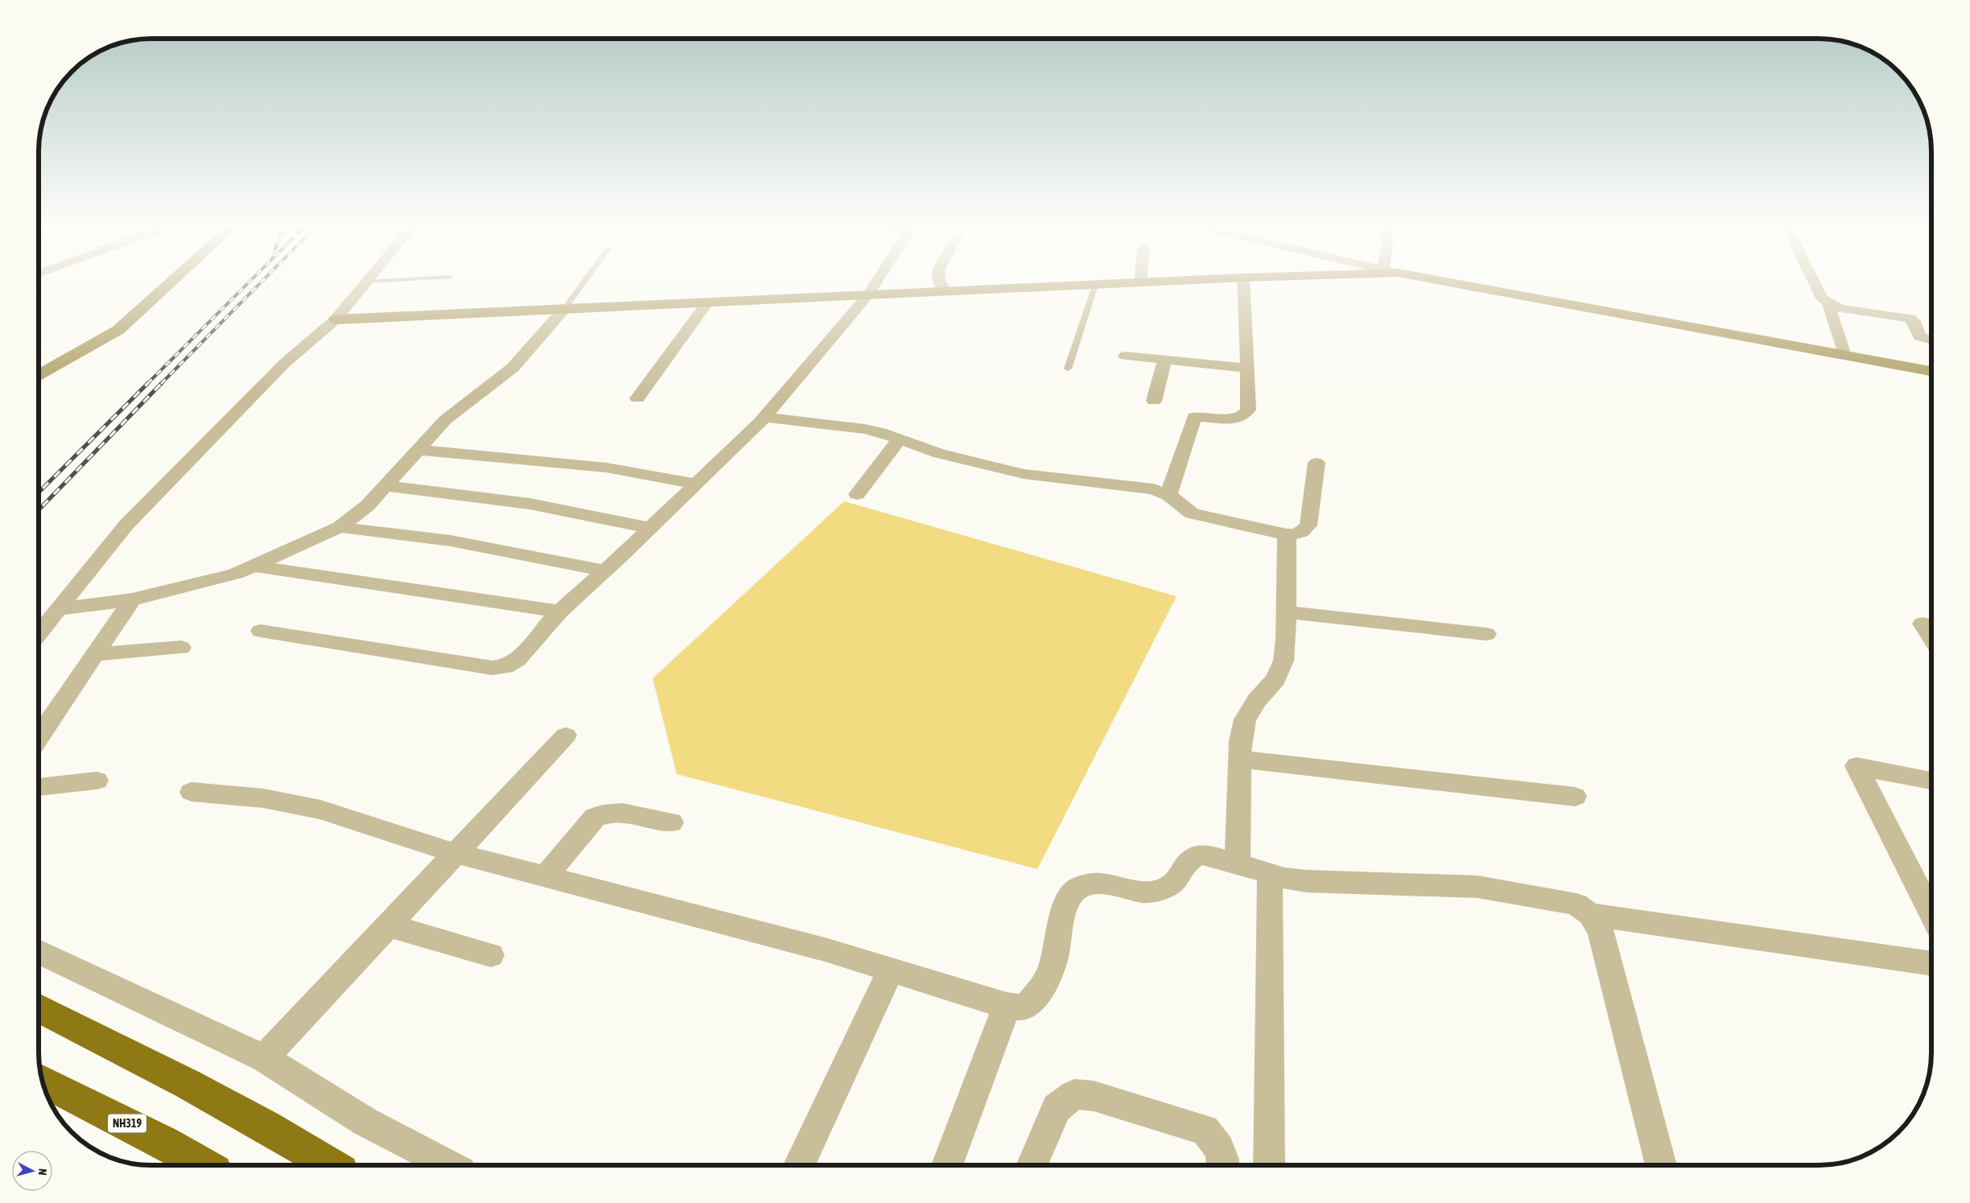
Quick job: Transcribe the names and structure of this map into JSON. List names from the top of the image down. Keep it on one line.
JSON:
{"streets":{"highway":["NH319"]},"north":"right"}
